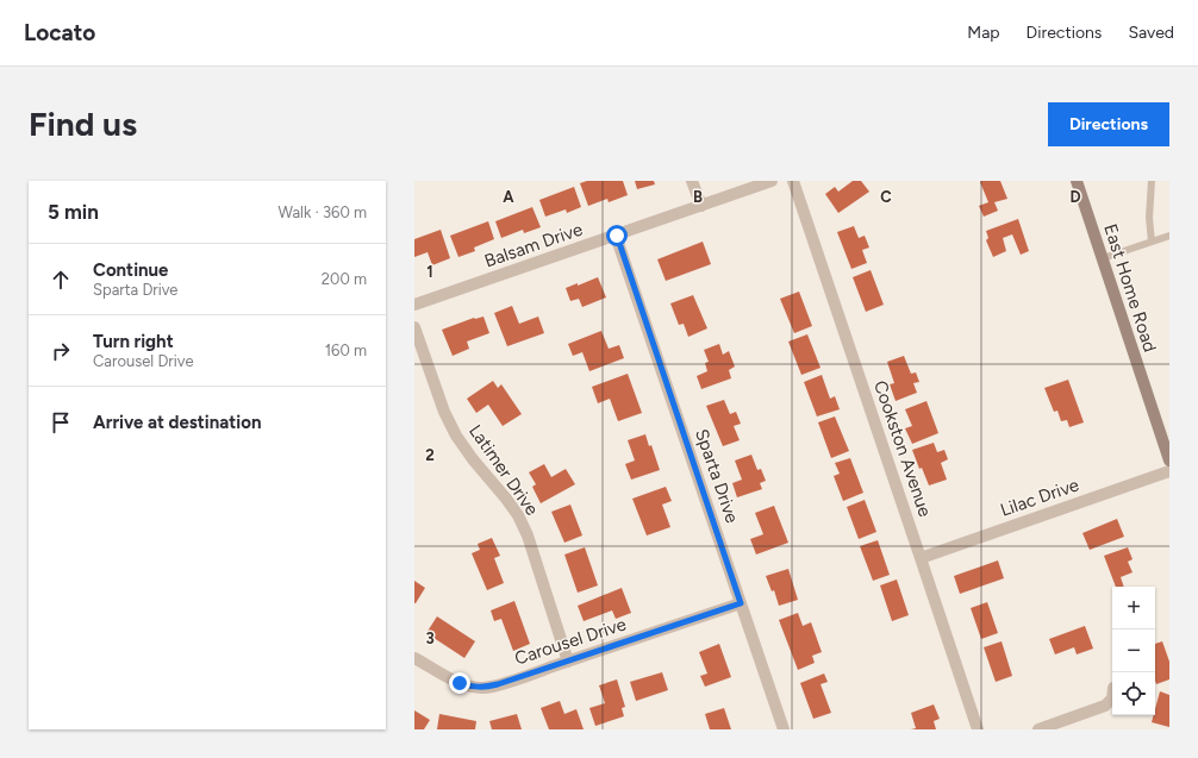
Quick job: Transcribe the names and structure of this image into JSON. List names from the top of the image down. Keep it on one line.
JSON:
{"streets":{"street":["Balsam Drive","East Home Road","Cookston Avenue","Latimer Drive","Sparta Drive","Lilac Drive","Carousel Drive"]},"crossings":[["Balsam Drive","Sparta Drive"],["Cookston Avenue","Lilac Drive"],["Latimer Drive","Carousel Drive"],["Sparta Drive","Carousel Drive"]],"page":{"header":"Locato","nav":["Map","Directions","Saved"],"buttons":"Directions","title":"Find us","heading":["5 min","Walk · 360 m"],"list":[["Continue","Sparta Drive","200 m"],["Turn right","Carousel Drive","160 m"],"Arrive at destination"],"map_buttons":["+","−"]},"grid":{"columns":["A","B","C","D"],"rows":["1","2","3"]}}
